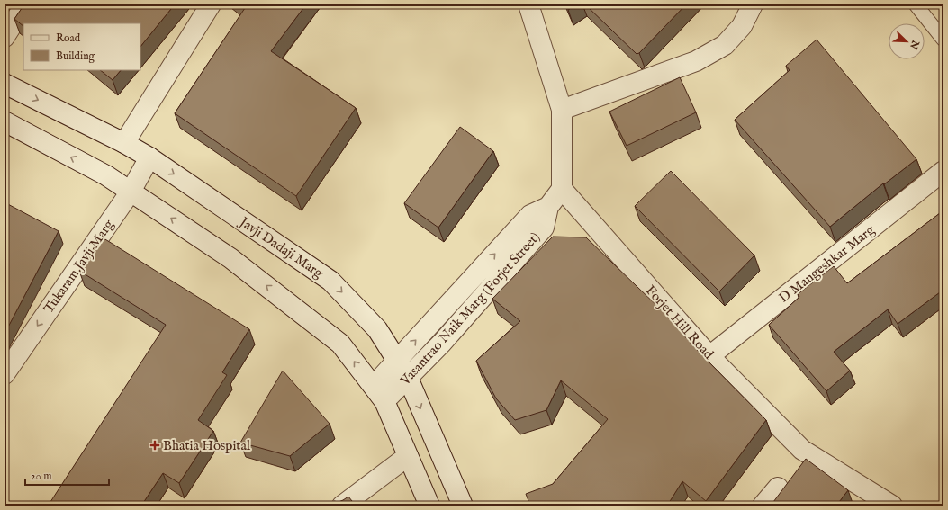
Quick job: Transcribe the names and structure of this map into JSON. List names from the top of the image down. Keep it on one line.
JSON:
{"streets":{"street":["Javji Dadaji Marg","D Mangeshkar Marg","Tukaram Javji Marg","Vasantrao Naik Marg (Forjet Street)","Forjet Hill Road"]},"crossings":[["Javji Dadaji Marg","Tukaram Javji Marg"],["Javji Dadaji Marg","Vasantrao Naik Marg (Forjet Street)"],["D Mangeshkar Marg","Forjet Hill Road"],["Vasantrao Naik Marg (Forjet Street)","Forjet Hill Road"]],"one_way":["Tukaram Javji Marg"],"places":{"health":["Bhatia Hospital"]},"legend":["Road","Building"],"scale_bar":"20 m","north":"bottom right"}
